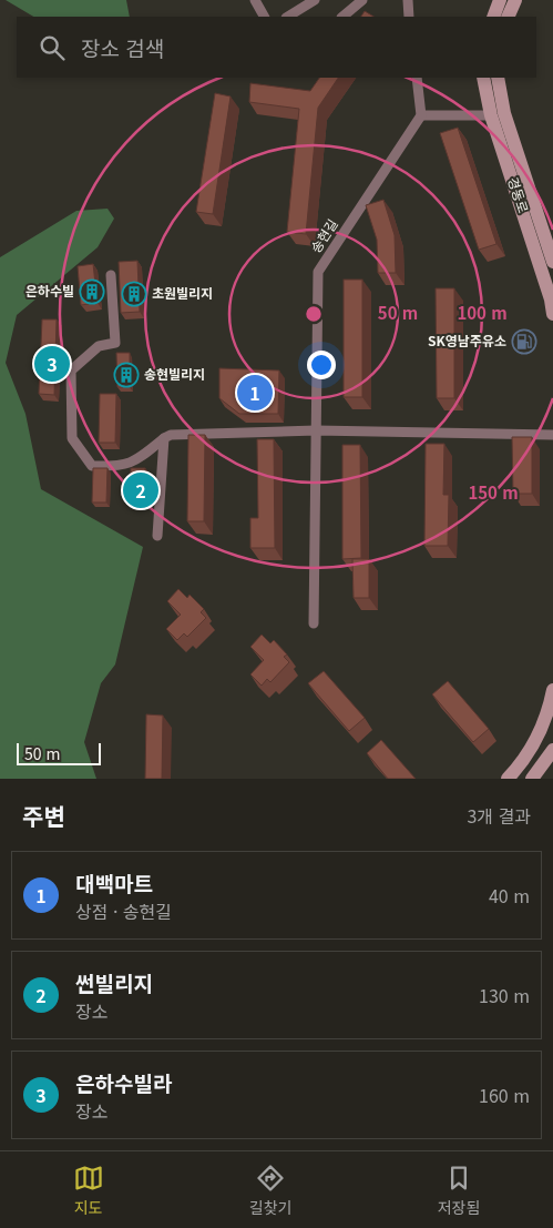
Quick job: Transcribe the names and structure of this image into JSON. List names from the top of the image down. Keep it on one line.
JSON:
{"streets":{"street":["경동로","송현길"]},"places":{"building":["은하수빌","초원빌리지","송현빌리지"],"fuel station":["SK영남주유소"]},"scale_bar":"50 m","page":{"search":"장소 검색","pins":["3","1","2"],"scale":"50 m","heading":["주변","3개 결과"],"list":[{"mark":"1","name":"대백마트","note":"상점 · 송현길","value":"40 m"},{"mark":"2","name":"썬빌리지","note":"장소","value":"130 m"},{"mark":"3","name":"은하수빌라","note":"장소","value":"160 m"}],"nav":["지도","길찾기","저장됨"]},"rings":["50 m","100 m","150 m"]}
